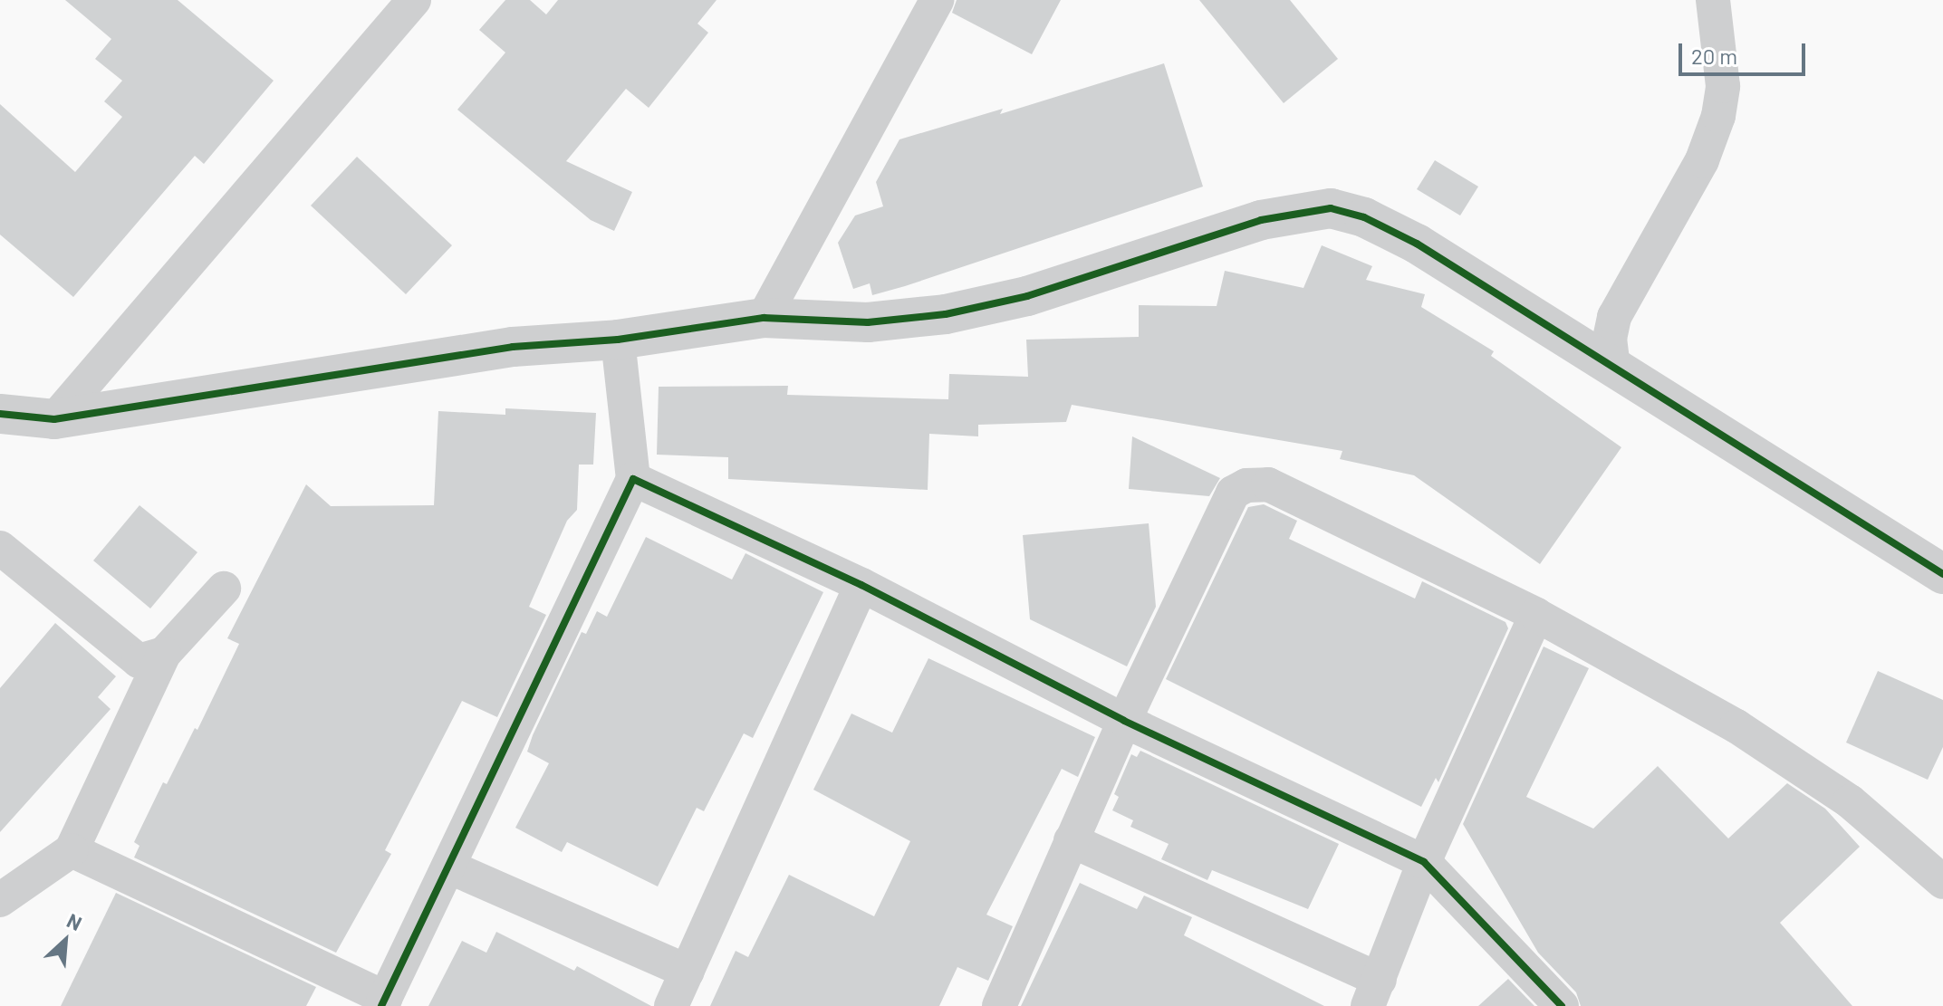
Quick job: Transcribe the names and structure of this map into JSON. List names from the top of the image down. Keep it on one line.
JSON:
{"scale_bar":"20 m","north":"top right"}
